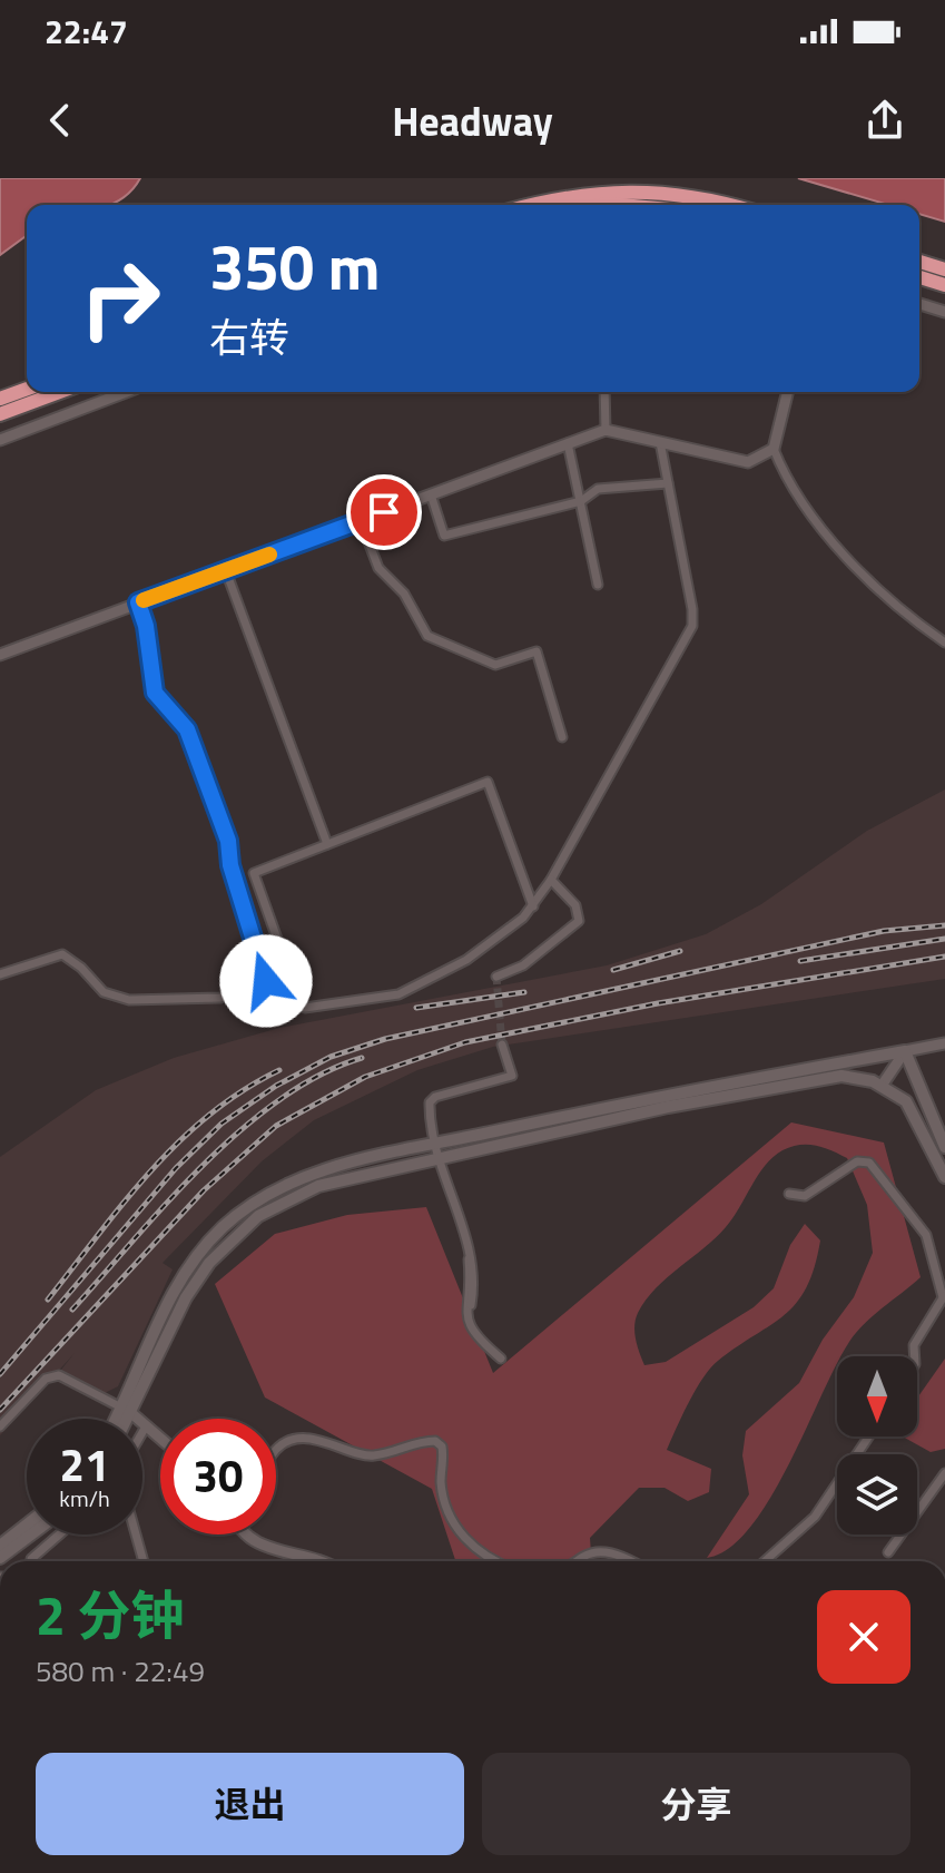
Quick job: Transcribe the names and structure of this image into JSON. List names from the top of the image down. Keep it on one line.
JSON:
{"north":"bottom","page":{"status":"22:47","header":"Headway","turn":["350 m","右转"],"speed":"21 km/h","limit":"30","heading":["2 分钟","580 m · 22:49"],"buttons":["退出","分享"]}}
